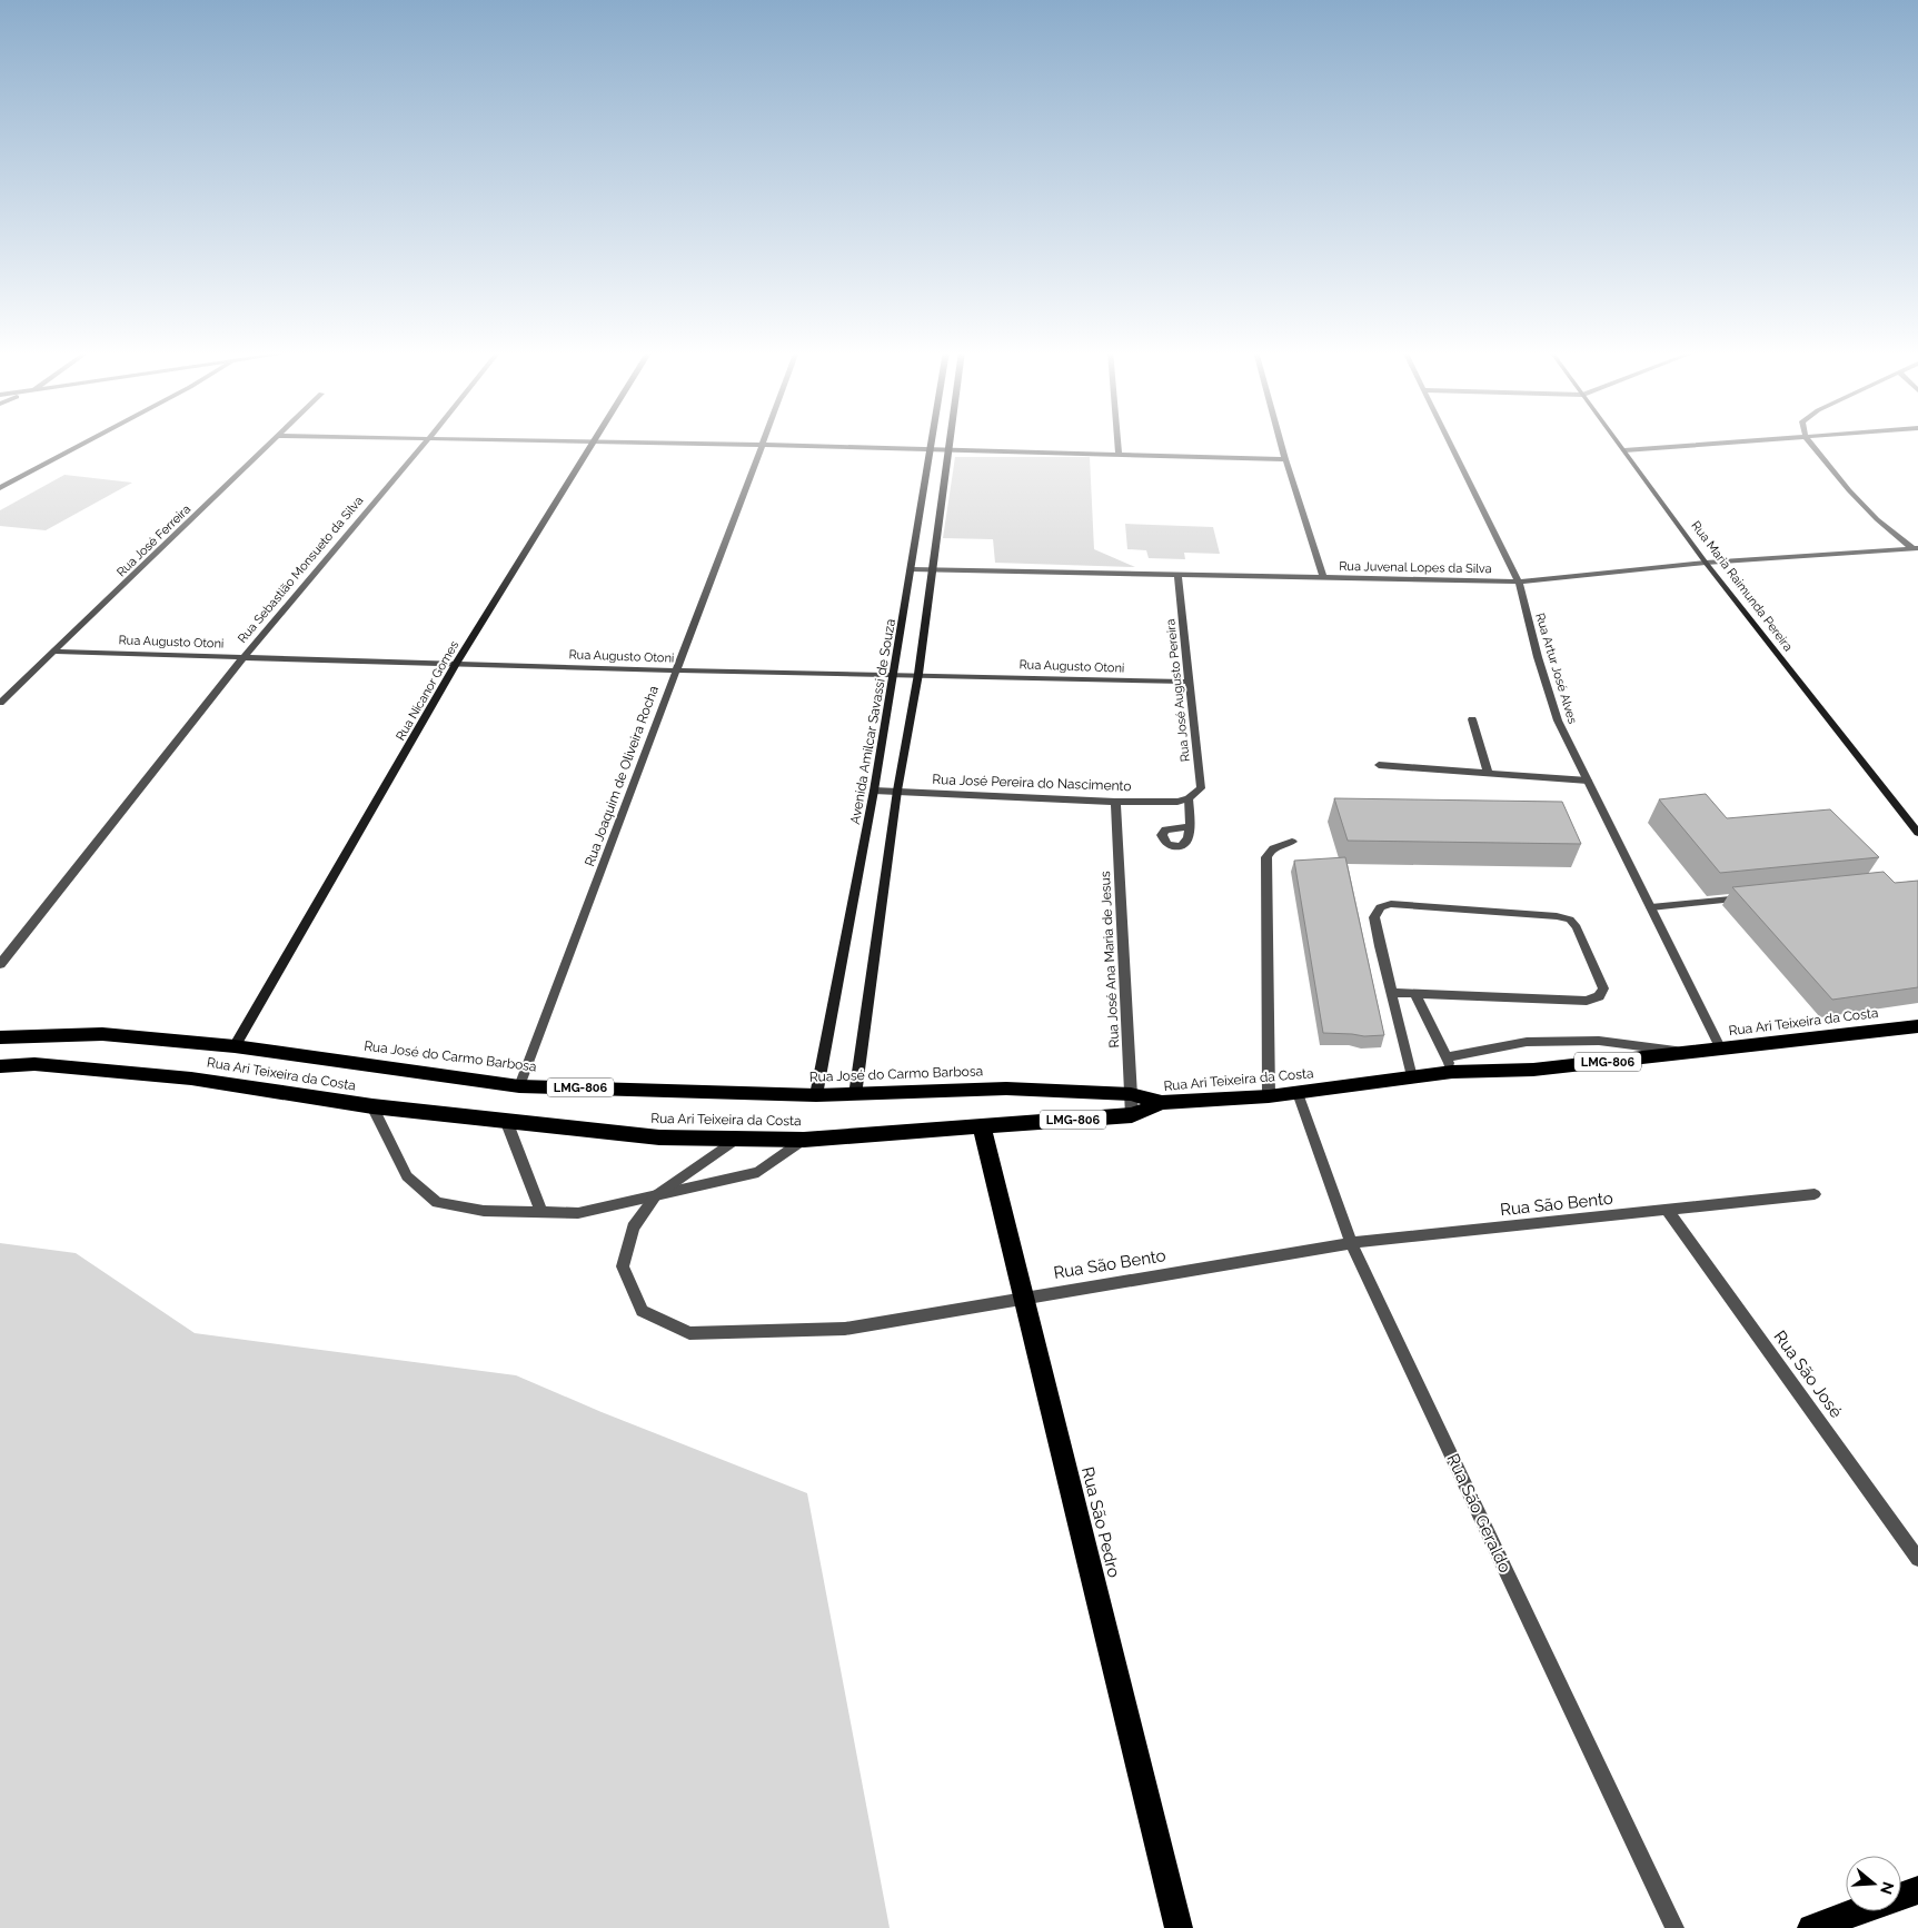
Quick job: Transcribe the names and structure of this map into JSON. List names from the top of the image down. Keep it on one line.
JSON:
{"streets":{"highway":["Rua Ari Teixeira da Costa","Rua José do Carmo Barbosa","LMG-806","Rua São Pedro"],"street":["Rua José Ferreira","Rua Juvenal Lopes da Silva","Rua Sebastião Monsueto da Silva","Rua Maria Raimunda Pereira","Rua Augusto Otoni","Rua Artur José Alves","Rua Nicanor Gomes","Rua José Augusto Pereira","Avenida Amílcar Savassi de Souza","Rua Joaquim de Oliveira Rocha","Rua José Pereira do Nascimento","Rua José Ana Maria de Jesus","Rua São Bento","Rua São José","Rua São Geraldo"]},"crossings":[["Rua José Ferreira","Rua Augusto Otoni"],["Rua Juvenal Lopes da Silva","Rua Maria Raimunda Pereira"],["Rua Juvenal Lopes da Silva","Rua Artur José Alves"],["Rua Juvenal Lopes da Silva","Rua José Augusto Pereira"],["Rua Juvenal Lopes da Silva","Avenida Amílcar Savassi de Souza"],["Rua Sebastião Monsueto da Silva","Rua Augusto Otoni"],["Rua Augusto Otoni","Rua Nicanor Gomes"],["Rua Augusto Otoni","Rua José Augusto Pereira"],["Rua Augusto Otoni","Avenida Amílcar Savassi de Souza"],["Rua Augusto Otoni","Rua Joaquim de Oliveira Rocha"],["Rua Artur José Alves","Rua Ari Teixeira da Costa"],["Rua Nicanor Gomes","Rua José do Carmo Barbosa"],["Rua José Augusto Pereira","Rua José Pereira do Nascimento"],["Avenida Amílcar Savassi de Souza","Rua José Pereira do Nascimento"],["Avenida Amílcar Savassi de Souza","Rua José do Carmo Barbosa"],["Rua Joaquim de Oliveira Rocha","Rua José do Carmo Barbosa"],["Rua José Pereira do Nascimento","Rua José Ana Maria de Jesus"],["Rua José Ana Maria de Jesus","Rua Ari Teixeira da Costa"],["Rua José Ana Maria de Jesus","Rua José do Carmo Barbosa"],["Rua Ari Teixeira da Costa","Rua José do Carmo Barbosa"],["Rua Ari Teixeira da Costa","Rua São Bento"],["Rua Ari Teixeira da Costa","Rua São Geraldo"],["Rua Ari Teixeira da Costa","Rua São Pedro"],["Rua São Bento","Rua São José"],["Rua São Bento","Rua São Geraldo"],["Rua São Bento","Rua São Pedro"]],"north":"right"}
